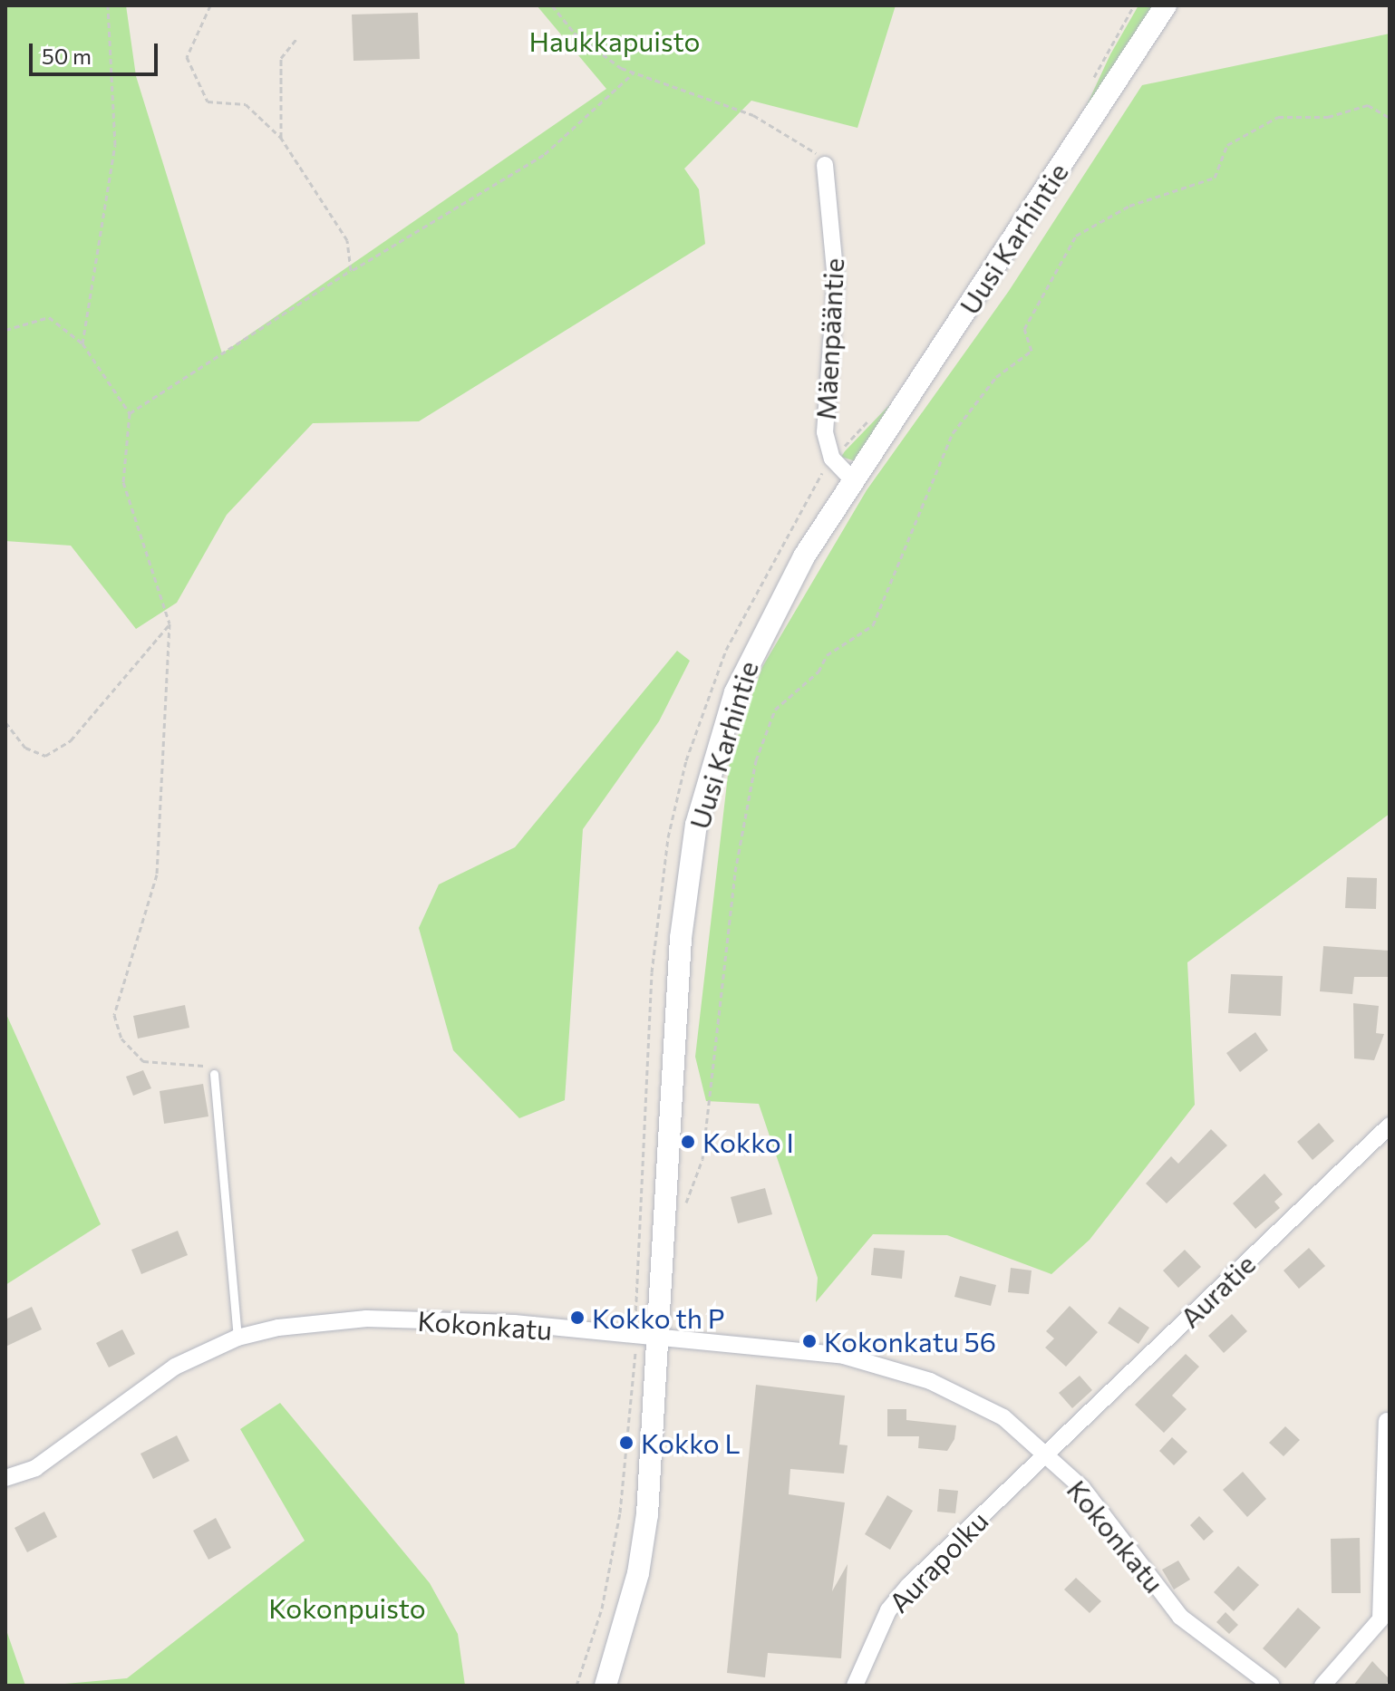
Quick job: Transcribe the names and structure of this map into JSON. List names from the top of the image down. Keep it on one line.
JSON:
{"streets":{"street":["Uusi Karhintie","Mäenpääntie","Auratie","Kokonkatu","Aurapolku"]},"crossings":[["Uusi Karhintie","Mäenpääntie"],["Uusi Karhintie","Kokonkatu"],["Auratie","Kokonkatu"],["Auratie","Aurapolku"],["Kokonkatu","Aurapolku"]],"parks":["Haukkapuisto","Kokonpuisto"],"places":["Kokko I","Kokko th P","Kokonkatu 56","Kokko L"],"scale_bar":"50 m"}
